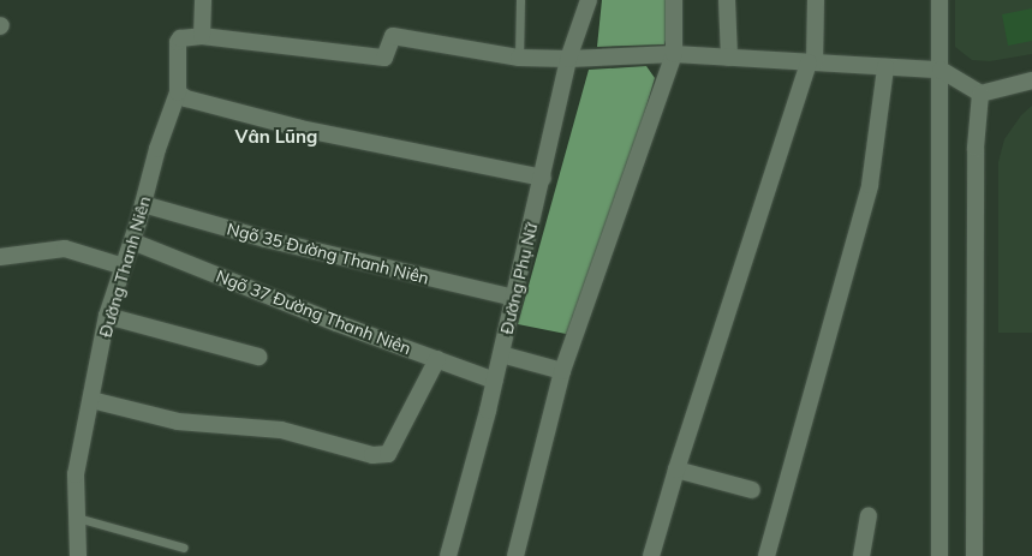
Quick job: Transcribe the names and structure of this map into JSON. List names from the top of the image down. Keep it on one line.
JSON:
{"streets":{"street":["Ngõ 35 Đường Thanh Niên","Đường Thanh Niên","Đường Phụ Nữ","Ngõ 37 Đường Thanh Niên"]},"crossings":[["Ngõ 35 Đường Thanh Niên","Đường Thanh Niên"],["Ngõ 35 Đường Thanh Niên","Đường Phụ Nữ"],["Đường Thanh Niên","Ngõ 37 Đường Thanh Niên"],["Đường Phụ Nữ","Ngõ 37 Đường Thanh Niên"]],"districts":["Vân Lũng"]}
